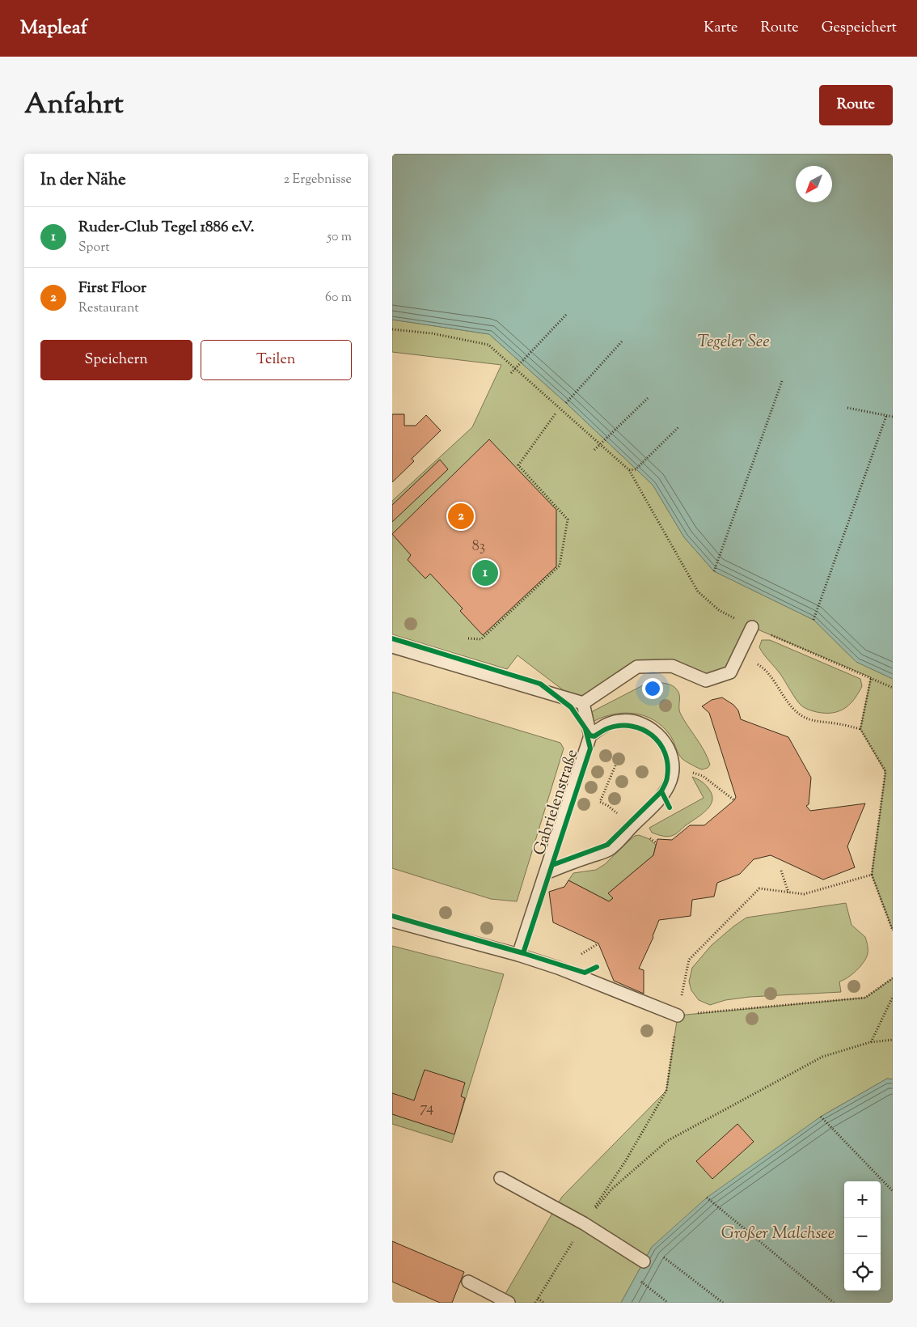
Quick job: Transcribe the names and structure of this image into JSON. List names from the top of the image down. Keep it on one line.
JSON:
{"streets":{"lane":["Gabrielenstraße"]},"water":["Tegeler See","Großer Malchsee"],"house_numbers":["83","74"],"north":"bottom left","page":{"header":"Mapleaf","nav":["Karte","Route","Gespeichert"],"title":"Anfahrt","buttons":["Route",["Speichern","Teilen"]],"heading":["In der Nähe","2 Ergebnisse"],"list":[{"mark":"1","name":"Ruder-Club Tegel 1886 e.V.","note":"Sport","value":"50 m"},{"mark":"2","name":"First Floor","note":"Restaurant","value":"60 m"}],"pins":["2","1"],"map_buttons":["+","−"]}}
